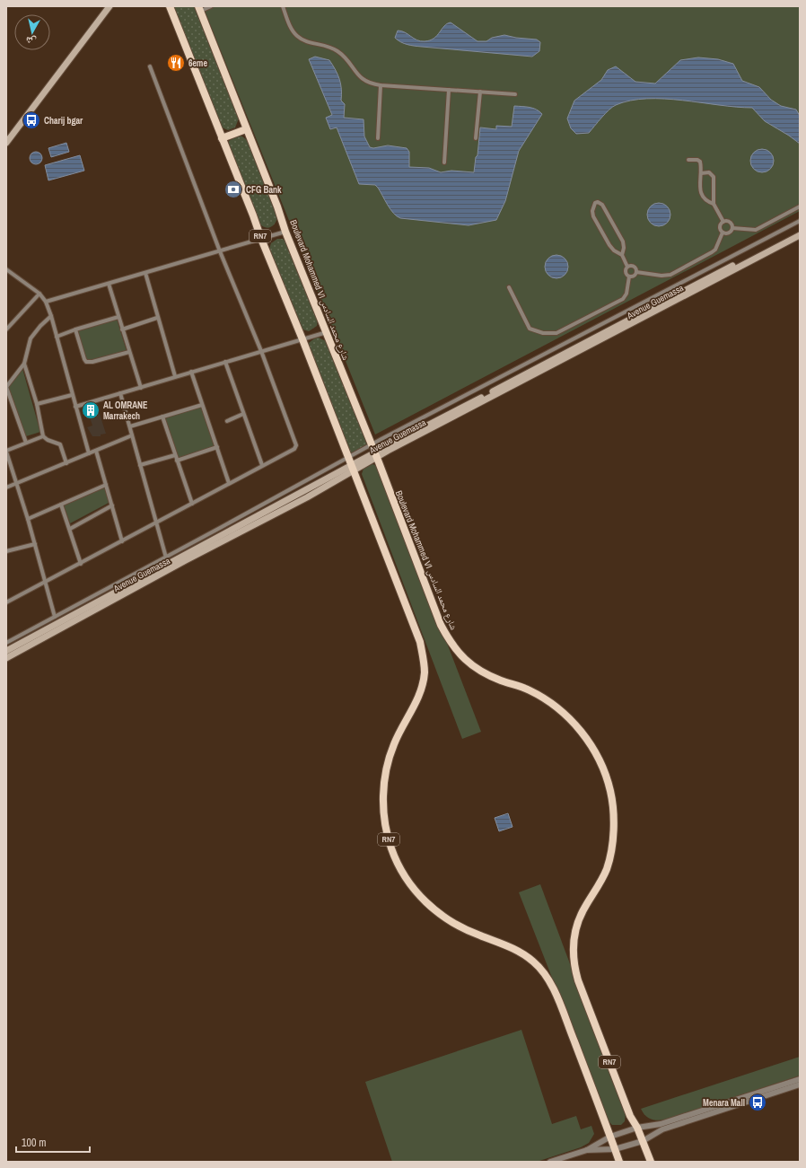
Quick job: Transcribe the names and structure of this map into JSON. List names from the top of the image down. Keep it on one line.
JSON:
{"streets":{"main road":["RN7","Boulevard Mohammed VI شارع محمد السادس","Avenue Guemassa"]},"crossings":[["RN7","Avenue Guemassa"],["Boulevard Mohammed VI شارع محمد السادس","Avenue Guemassa"]],"places":{"restaurant":["6eme"],"bus stop":["Charij bgar","Menara Mall"],"bank":["CFG Bank"],"building":["AL OMRANE Marrakech"]},"scale_bar":"100 m","north":"bottom"}
